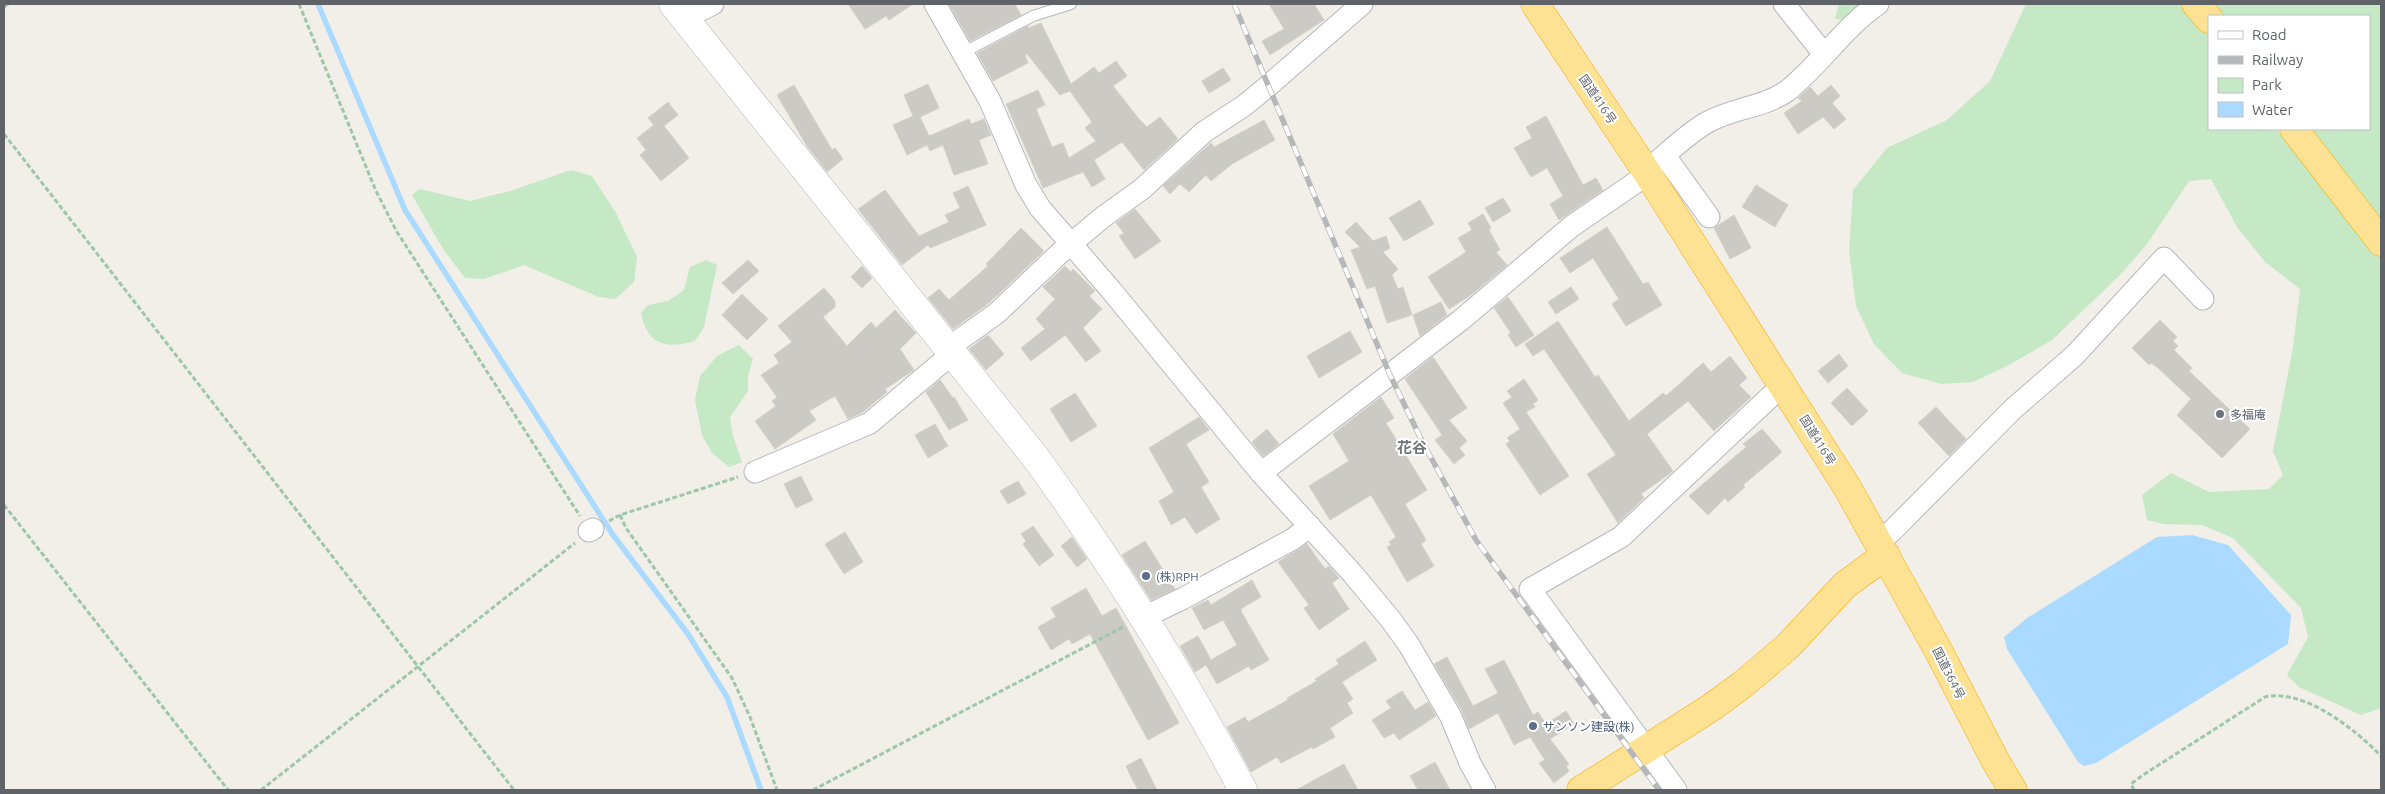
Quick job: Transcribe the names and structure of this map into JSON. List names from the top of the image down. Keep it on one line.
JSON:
{"streets":{"highway":["国道416号","国道364号"]},"crossings":[["国道416号","国道364号"]],"districts":["花谷"],"places":["多福庵","(株)RPH","サンソン建設(株)"],"legend":["Road","Railway","Park","Water"]}
